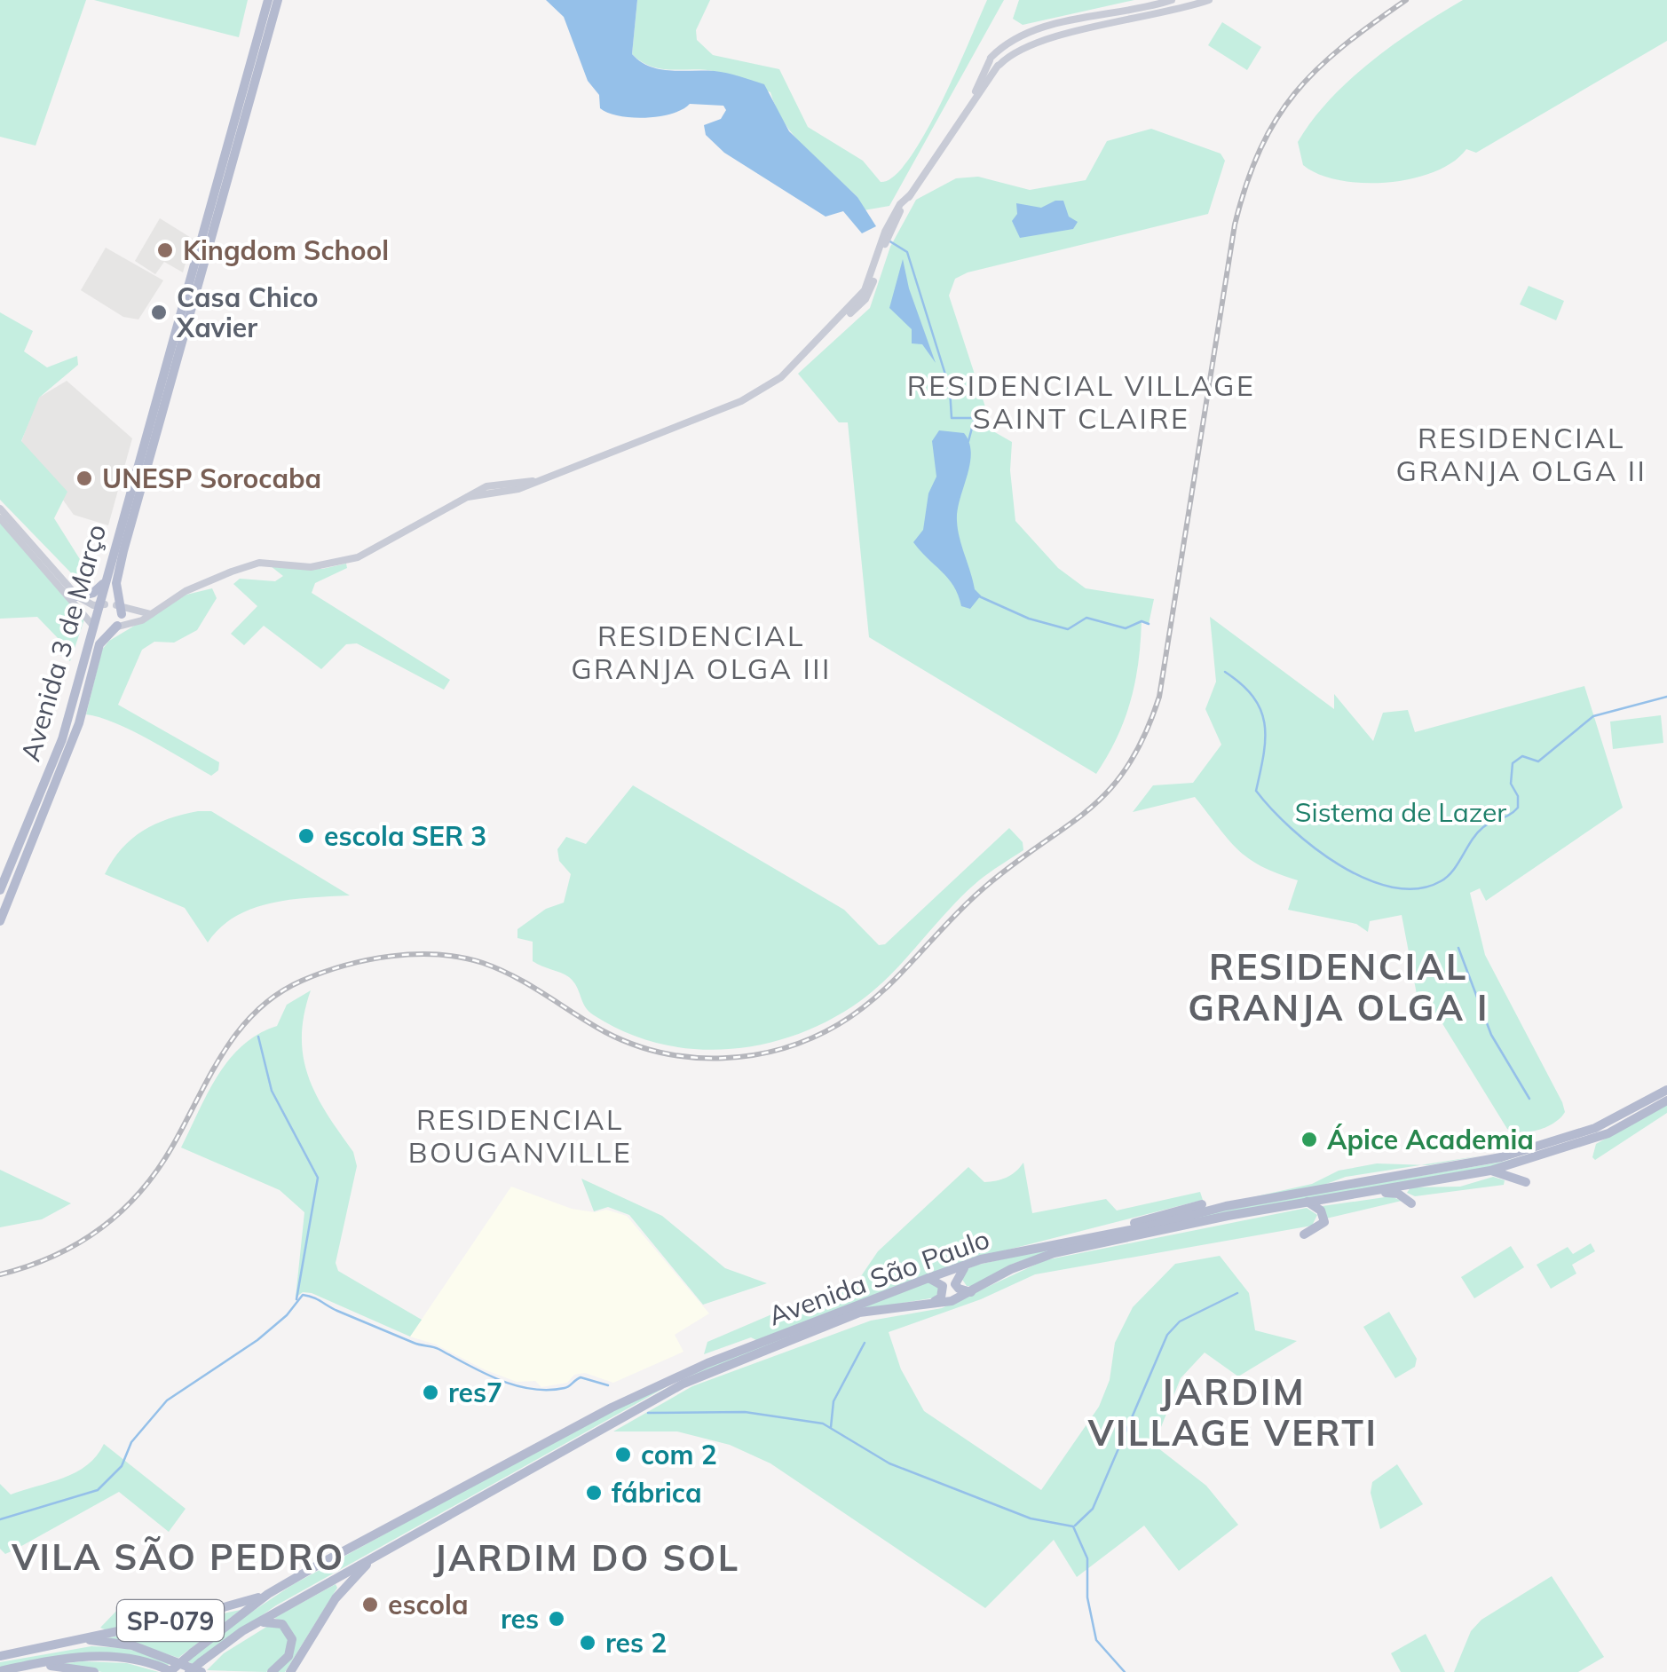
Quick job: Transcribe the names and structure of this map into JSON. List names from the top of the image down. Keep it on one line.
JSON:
{"streets":{"main road":["Avenida 3 de Março","Avenida São Paulo","SP-079"]},"crossings":[["Avenida São Paulo","SP-079"]],"districts":["RESIDENCIAL VILLAGE SAINT CLAIRE","RESIDENCIAL GRANJA OLGA II","RESIDENCIAL GRANJA OLGA III","RESIDENCIAL GRANJA OLGA I","RESIDENCIAL BOUGANVILLE","JARDIM VILLAGE VERTI","VILA SÃO PEDRO","JARDIM DO SOL"],"parks":["Sistema de Lazer"],"places":["Kingdom School","Casa Chico Xavier","UNESP Sorocaba","escola SER 3","Ápice Academia","res7","com 2","fábrica","escola","res","res 2"]}
